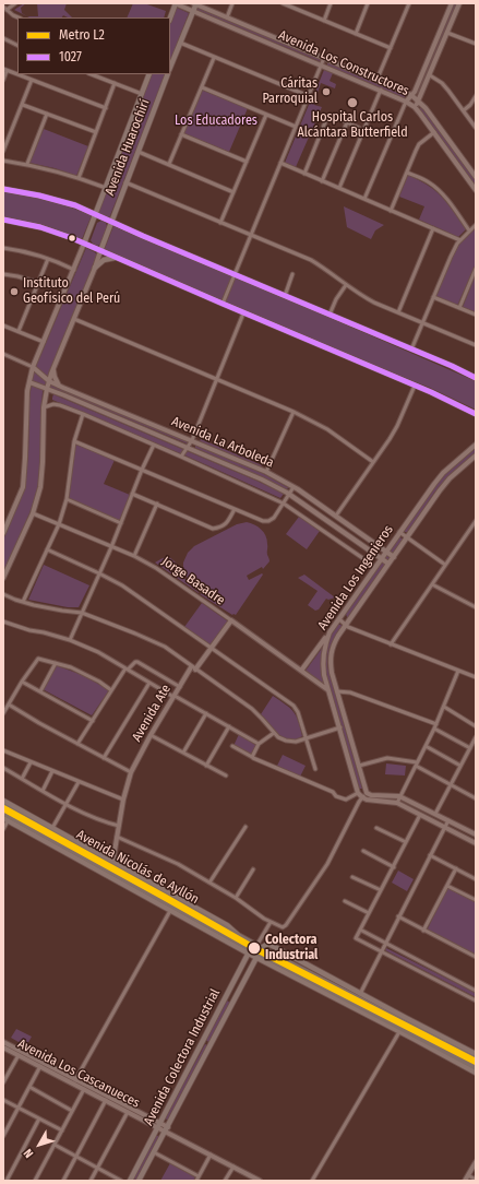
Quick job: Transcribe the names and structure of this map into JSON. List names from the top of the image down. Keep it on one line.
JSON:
{"streets":{"main road":["Avenida Huarochirí","Avenida Nicolás de Ayllón","Avenida Colectora Industrial"],"street":["Avenida Los Constructores","Avenida La Arboleda","Avenida Los Ingenieros","Jorge Basadre","Avenida Ate","Avenida Los Cascanueces"]},"crossings":[["Avenida Huarochirí","Avenida La Arboleda"],["Avenida Huarochirí","Jorge Basadre"],["Avenida La Arboleda","Avenida Los Ingenieros"],["Avenida Los Ingenieros","Jorge Basadre"],["Jorge Basadre","Avenida Ate"],["Avenida Ate","Avenida Nicolás de Ayllón"],["Avenida Nicolás de Ayllón","Avenida Colectora Industrial"],["Avenida Colectora Industrial","Avenida Los Cascanueces"]],"parks":["Los Educadores"],"places":["Cáritas Parroquial","Hospital Carlos Alcántara Butterfield","Instituto Geofísico del Perú","Colectora Industrial"],"lines":["transit line 1027","metro line L2"],"legend":["Metro L2","1027"],"north":"bottom left"}
